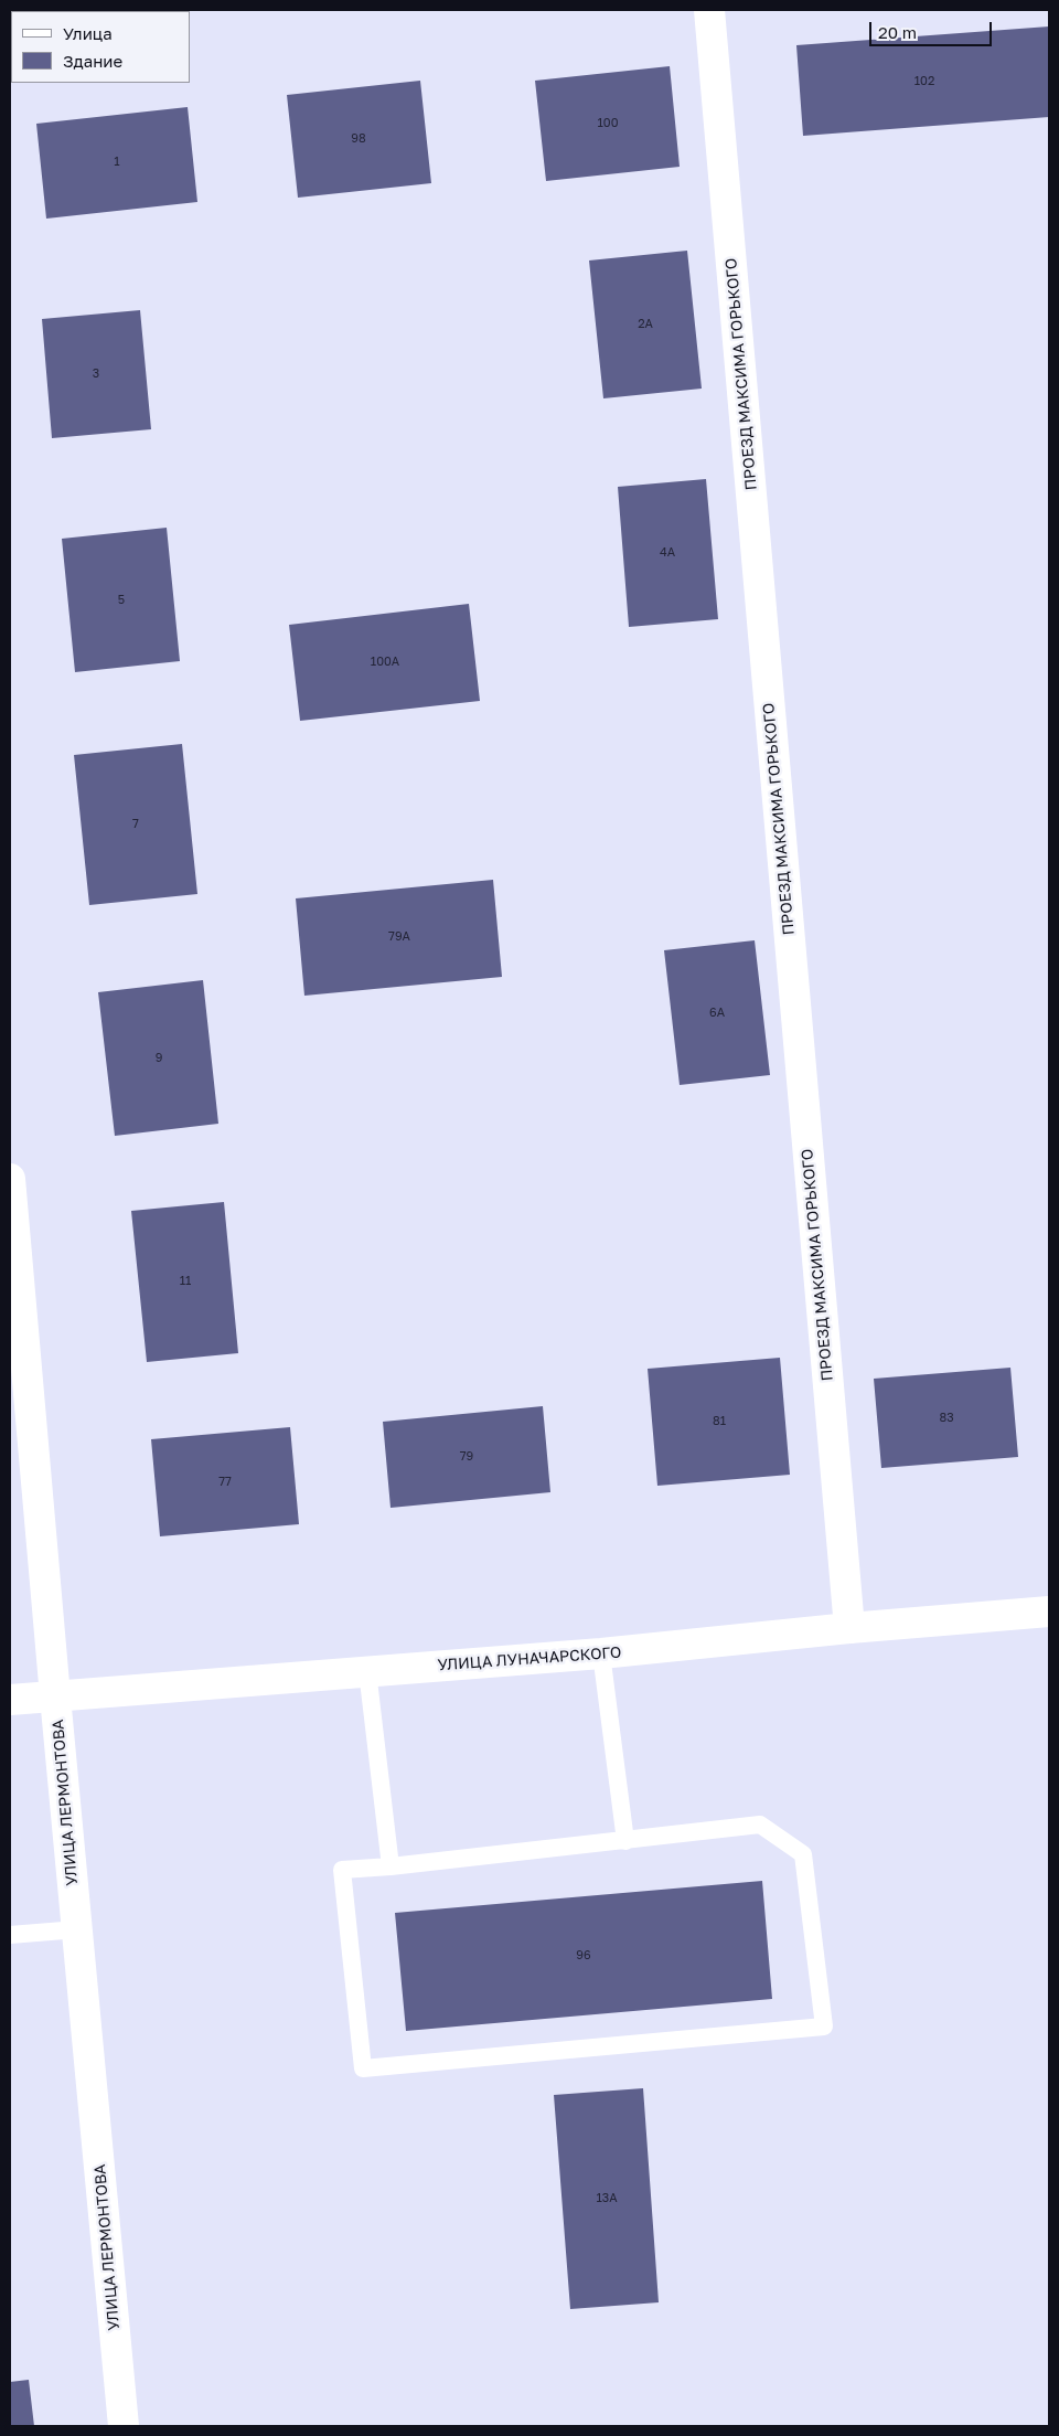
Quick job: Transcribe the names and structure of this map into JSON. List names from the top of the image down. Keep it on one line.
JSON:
{"streets":{"street":["ПРОЕЗД МАКСИМА ГОРЬКОГО","УЛИЦА ЛУНАЧАРСКОГО","УЛИЦА ЛЕРМОНТОВА"]},"crossings":[["ПРОЕЗД МАКСИМА ГОРЬКОГО","УЛИЦА ЛУНАЧАРСКОГО"],["УЛИЦА ЛУНАЧАРСКОГО","УЛИЦА ЛЕРМОНТОВА"]],"house_numbers":["102","100","98","1","2А","3","4А","5","100А","7","79А","6А","9","11","83","81","79","77","96","13А"],"legend":["Улица","Здание"],"scale_bar":"20 m"}
